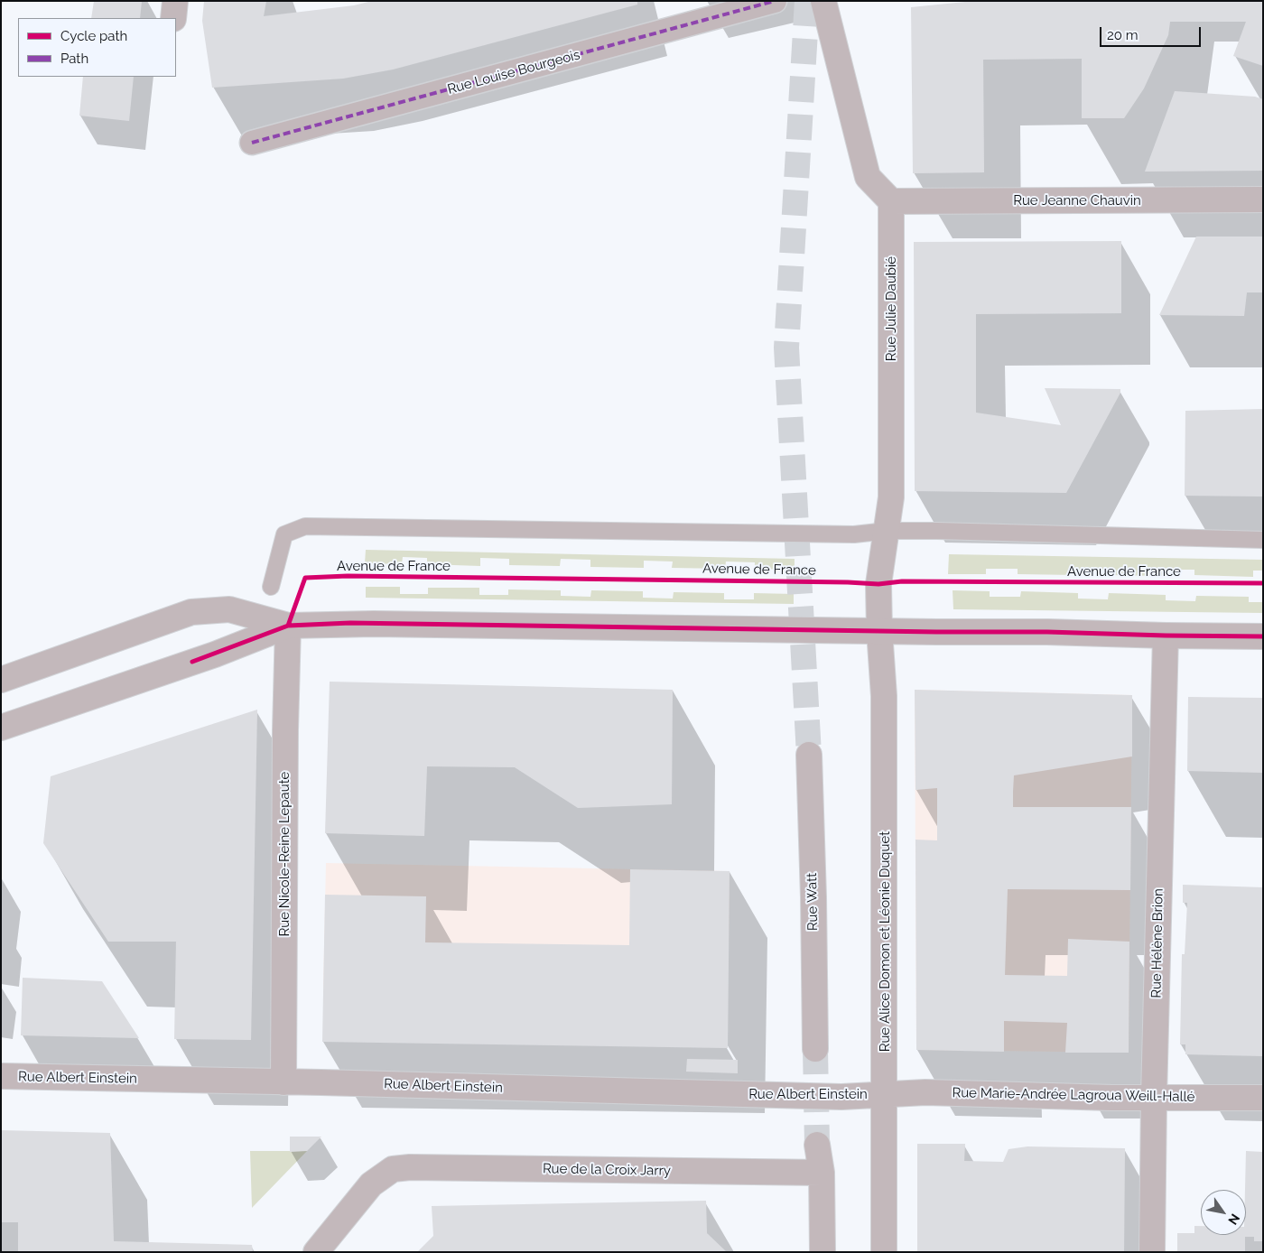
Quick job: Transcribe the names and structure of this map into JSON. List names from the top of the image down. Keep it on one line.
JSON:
{"streets":{"street":["Rue Louise Bourgeois","Rue Jeanne Chauvin","Rue Julie Daubié","Rue Nicole-Reine Lepaute","Rue Watt","Rue Alice Domon et Léonie Duquet","Rue Hélène Brion","Rue Albert Einstein","Rue Marie-Andrée Lagroua Weill-Hallé","Rue de la Croix Jarry"],"cycle path":["Avenue de France"]},"crossings":[["Rue Jeanne Chauvin","Rue Julie Daubié"],["Rue Julie Daubié","Rue Alice Domon et Léonie Duquet"],["Rue Nicole-Reine Lepaute","Rue Albert Einstein"],["Rue Alice Domon et Léonie Duquet","Rue Albert Einstein"],["Rue Alice Domon et Léonie Duquet","Rue Marie-Andrée Lagroua Weill-Hallé"],["Rue Hélène Brion","Rue Marie-Andrée Lagroua Weill-Hallé"],["Rue Albert Einstein","Rue Marie-Andrée Lagroua Weill-Hallé"]],"legend":["Cycle path","Path"],"scale_bar":"20 m","north":"bottom right"}
